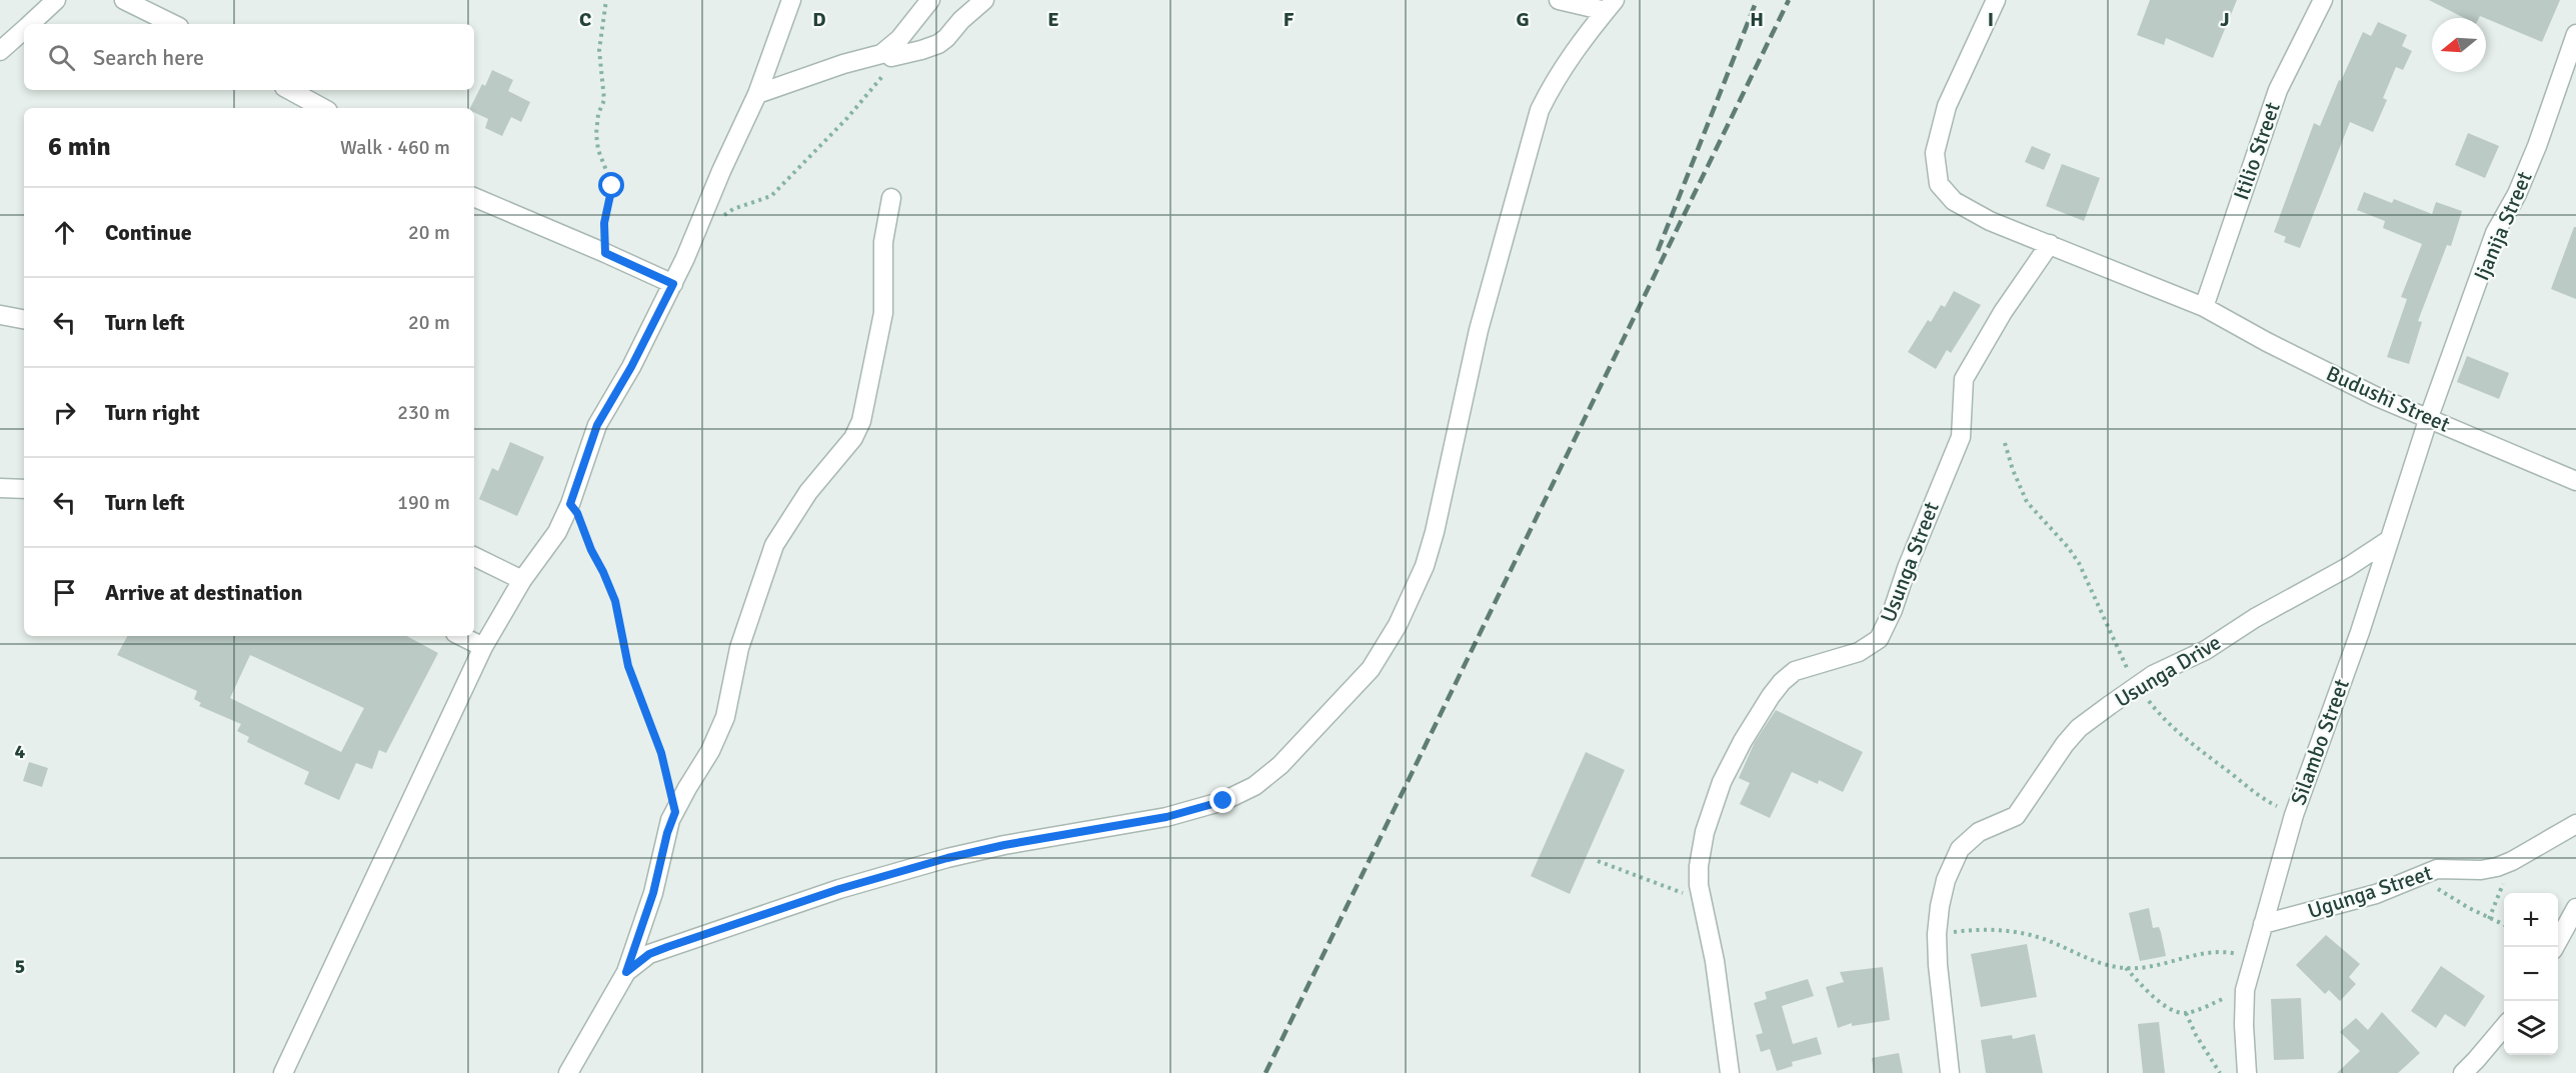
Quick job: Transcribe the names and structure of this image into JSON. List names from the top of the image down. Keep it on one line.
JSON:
{"streets":{"street":["Itilio Street","Ijanija Street","Budushi Street","Usunga Street","Usunga Drive","Silambo Street","Ugunga Street"]},"crossings":[["Itilio Street","Budushi Street"],["Ijanija Street","Budushi Street"],["Ijanija Street","Silambo Street"],["Budushi Street","Usunga Street"],["Budushi Street","Silambo Street"],["Usunga Drive","Silambo Street"],["Silambo Street","Ugunga Street"]],"north":"left","page":{"search":"Search here","heading":["6 min","Walk · 460 m"],"list":[["Continue","20 m"],["Turn left","20 m"],["Turn right","230 m"],["Turn left","190 m"],"Arrive at destination"],"map_buttons":["+","−"]},"grid":{"columns":["C","D","E","F","G","H","I","J"],"rows":["4","5"]}}
